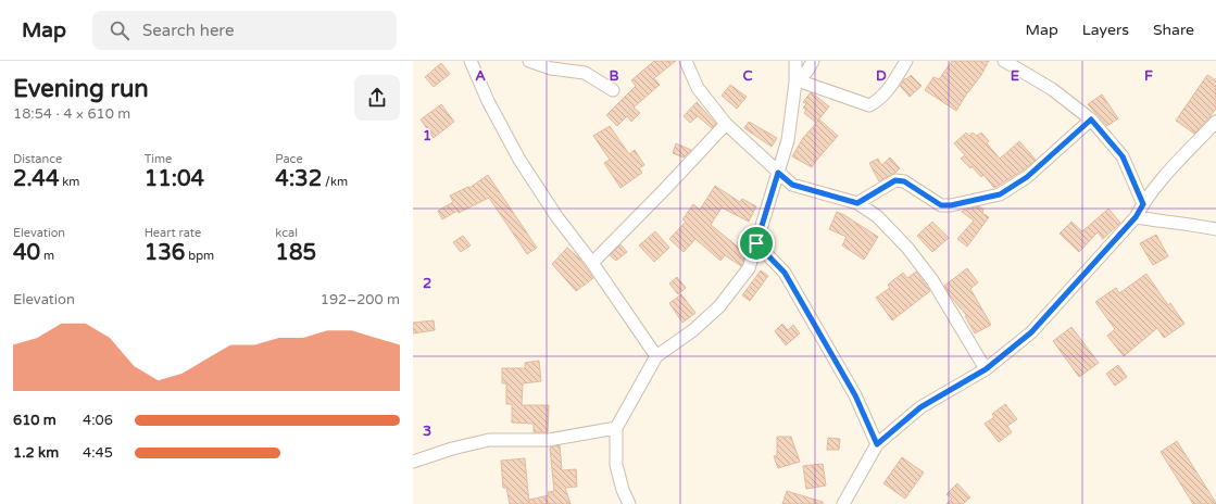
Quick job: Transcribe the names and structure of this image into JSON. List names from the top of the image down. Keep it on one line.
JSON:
{"page":{"header":"Map","search":"Search here","nav":["Map","Layers","Share"],"heading":["Evening run","18:54 · 4 × 610 m"],"stats":[["Distance","2.44 km"],["Time","11:04"],["Pace","4:32 /km"],["Elevation","40 m"],["Heart rate","136 bpm"],["kcal","185"]],"chart":["Elevation","192–200 m"],"list":[{"name":"610 m","note":"4:06"},{"name":"1.2 km","note":"4:45"}]},"grid":{"columns":["A","B","C","D","E","F"],"rows":["1","2","3"]}}
